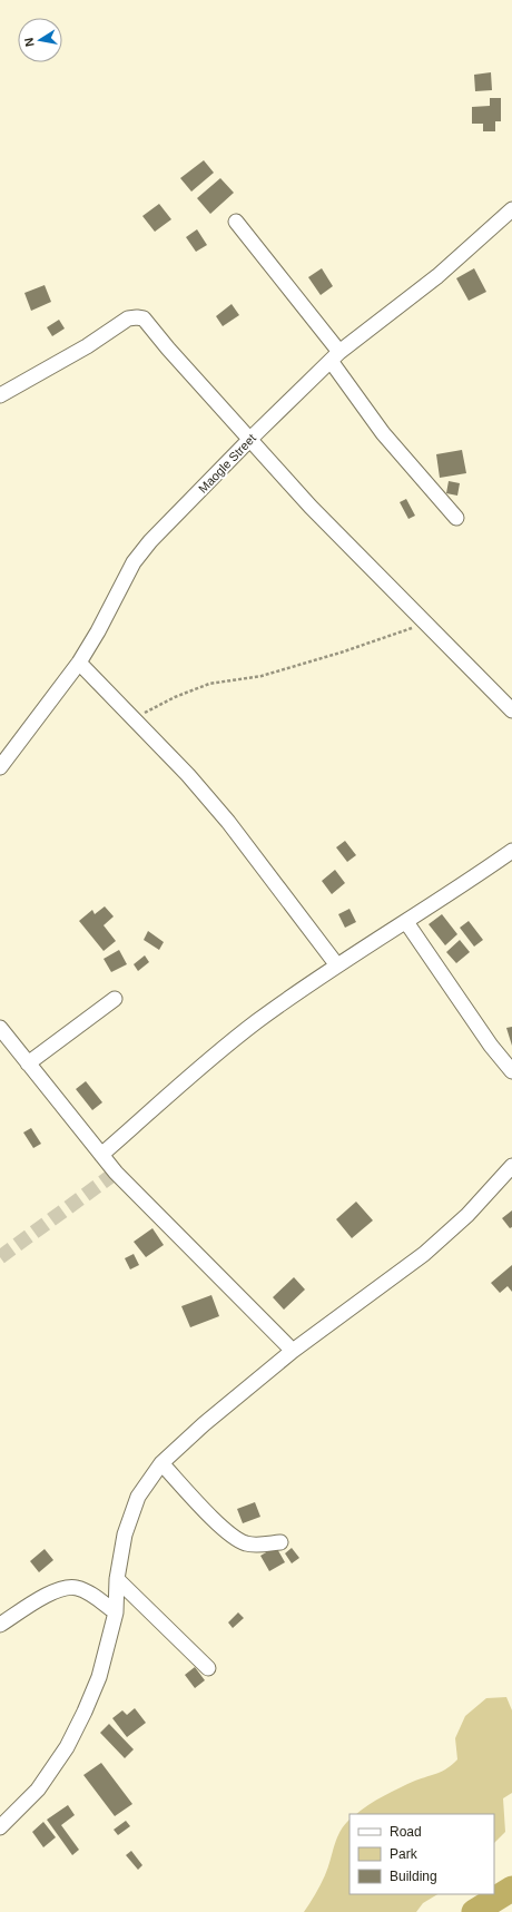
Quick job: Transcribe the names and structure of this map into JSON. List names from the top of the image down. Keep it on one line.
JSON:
{"streets":{"street":["Maogle Street"]},"legend":["Road","Park","Building"],"north":"left"}
